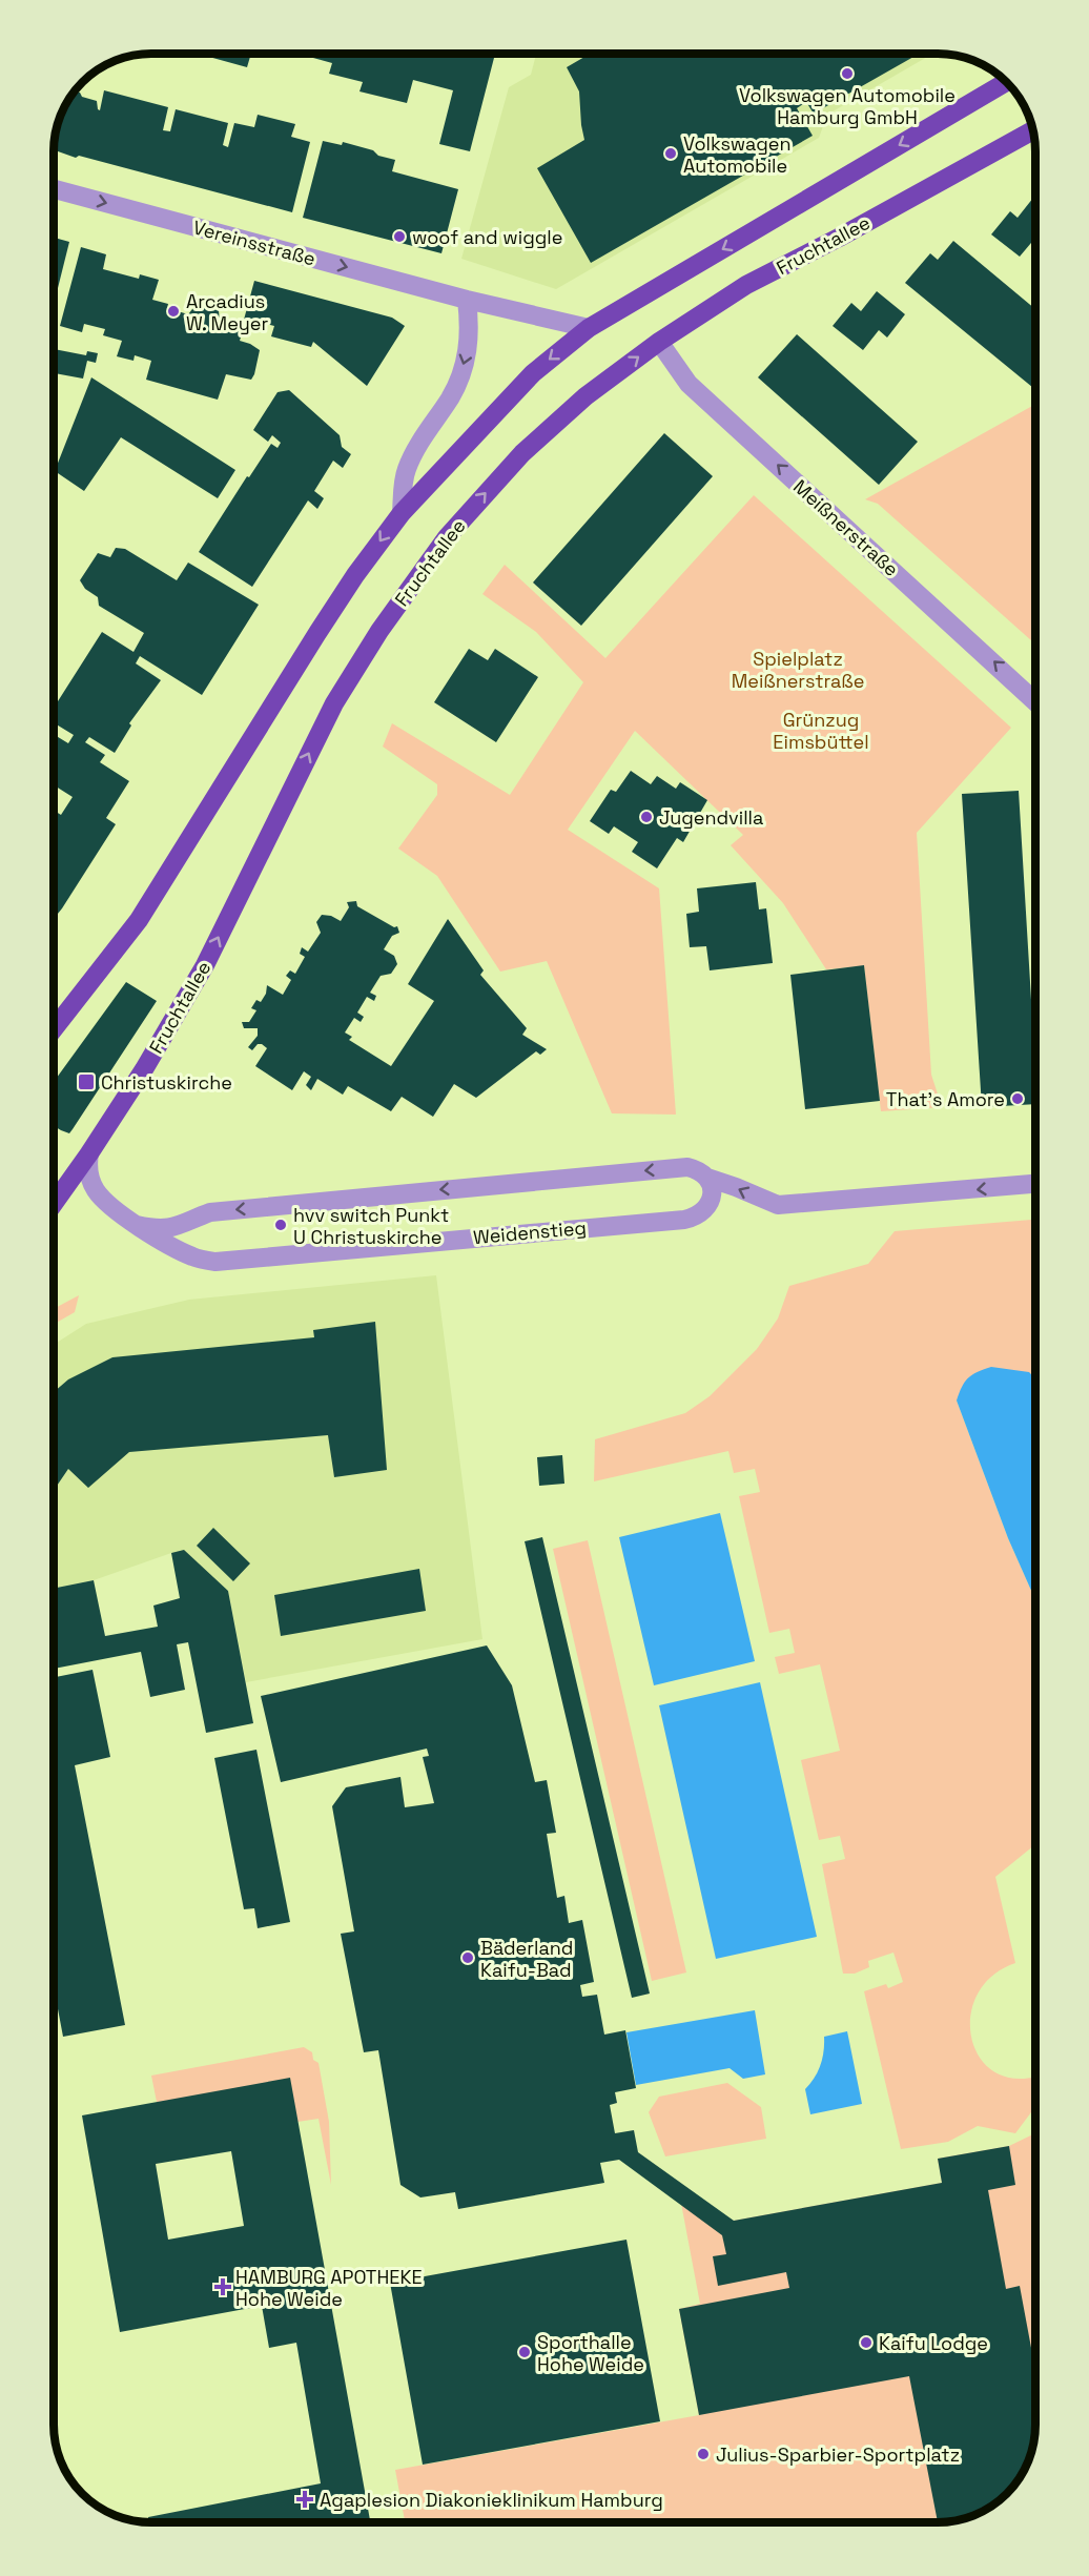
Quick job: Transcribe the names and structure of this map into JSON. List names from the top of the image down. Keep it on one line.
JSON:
{"streets":{"main road":["Fruchtallee"],"street":["Vereinsstraße","Meißnerstraße","Weidenstieg"]},"crossings":[["Fruchtallee","Meißnerstraße"],["Fruchtallee","Weidenstieg"]],"one_way":["Vereinsstraße","Meißnerstraße"],"parks":["Spielplatz Meißnerstraße","Grünzug Eimsbüttel"],"places":{"other":["Volkswagen Automobile Hamburg GmbH","Volkswagen Automobile","woof and wiggle","Arcadius W. Meyer","Jugendvilla","That's Amore","hvv switch Punkt U Christuskirche","Bäderland Kaifu-Bad","Kaifu Lodge","Sporthalle Hohe Weide","Julius-Sparbier-Sportplatz"],"transit":["Christuskirche"],"health":["HAMBURG APOTHEKE Hohe Weide","Agaplesion Diakonieklinikum Hamburg"]}}
